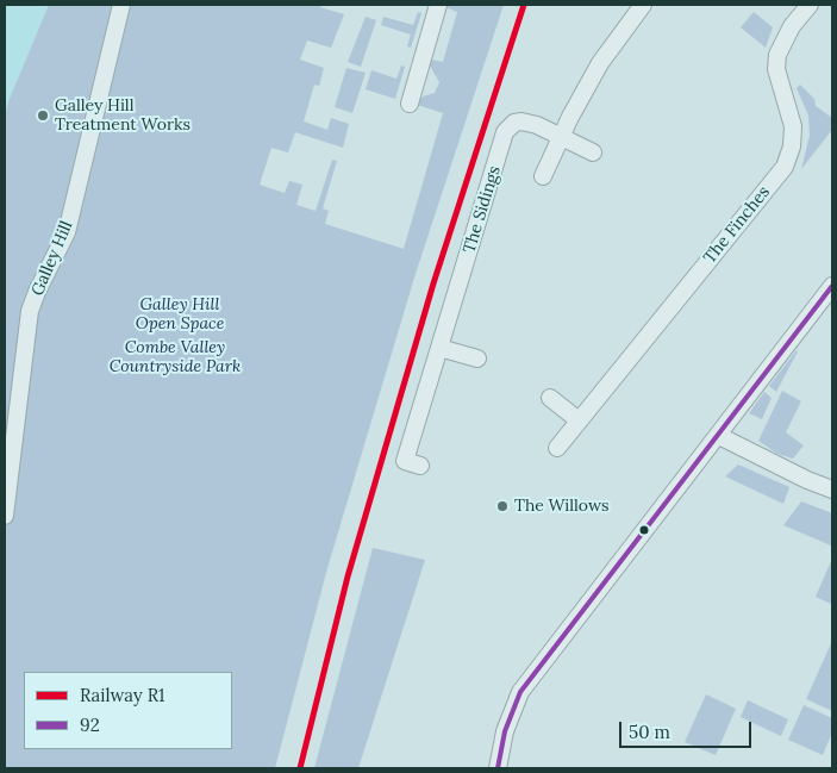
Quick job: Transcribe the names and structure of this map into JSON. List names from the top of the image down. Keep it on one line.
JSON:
{"streets":{"street":["The Sidings","The Finches","Galley Hill"]},"parks":["Galley Hill Open Space","Combe Valley Countryside Park"],"places":["Galley Hill Treatment Works","The Willows"],"lines":["rail line R1","transit line 92"],"legend":["Railway R1","92"],"scale_bar":"50 m"}
